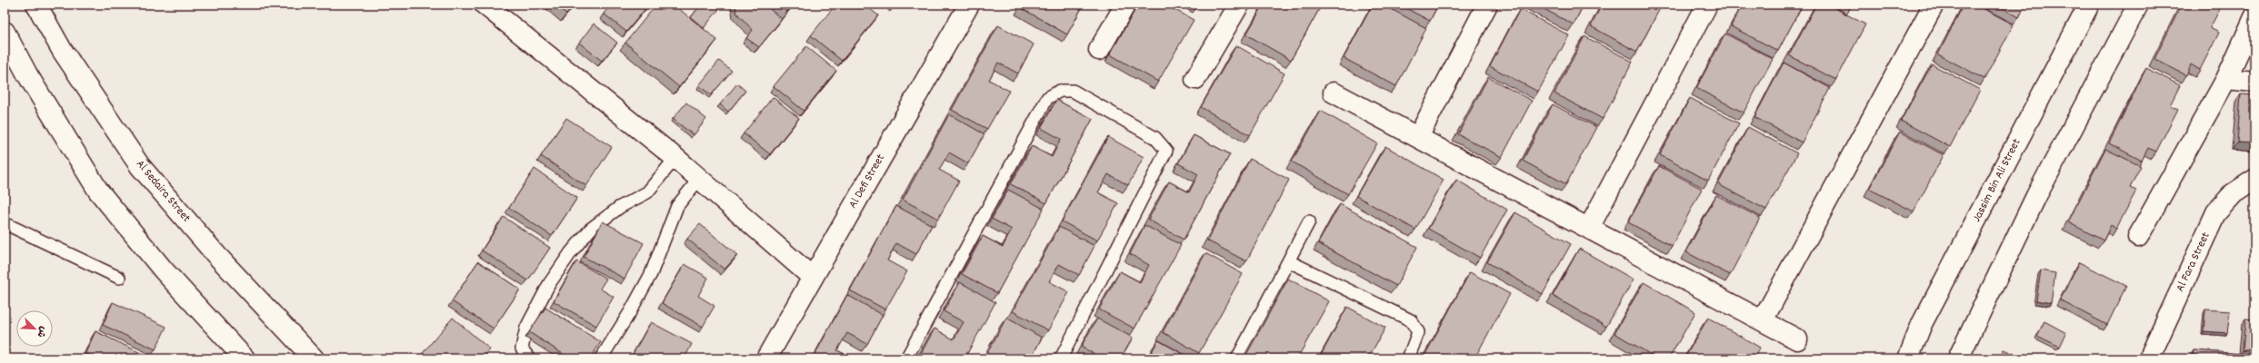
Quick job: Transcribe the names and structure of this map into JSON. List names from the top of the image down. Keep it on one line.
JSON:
{"streets":{"street":["Jassim Bin Ali Street","Al Defi Street","Al Sedaira Street","Al Fara Street"]},"north":"bottom right"}
